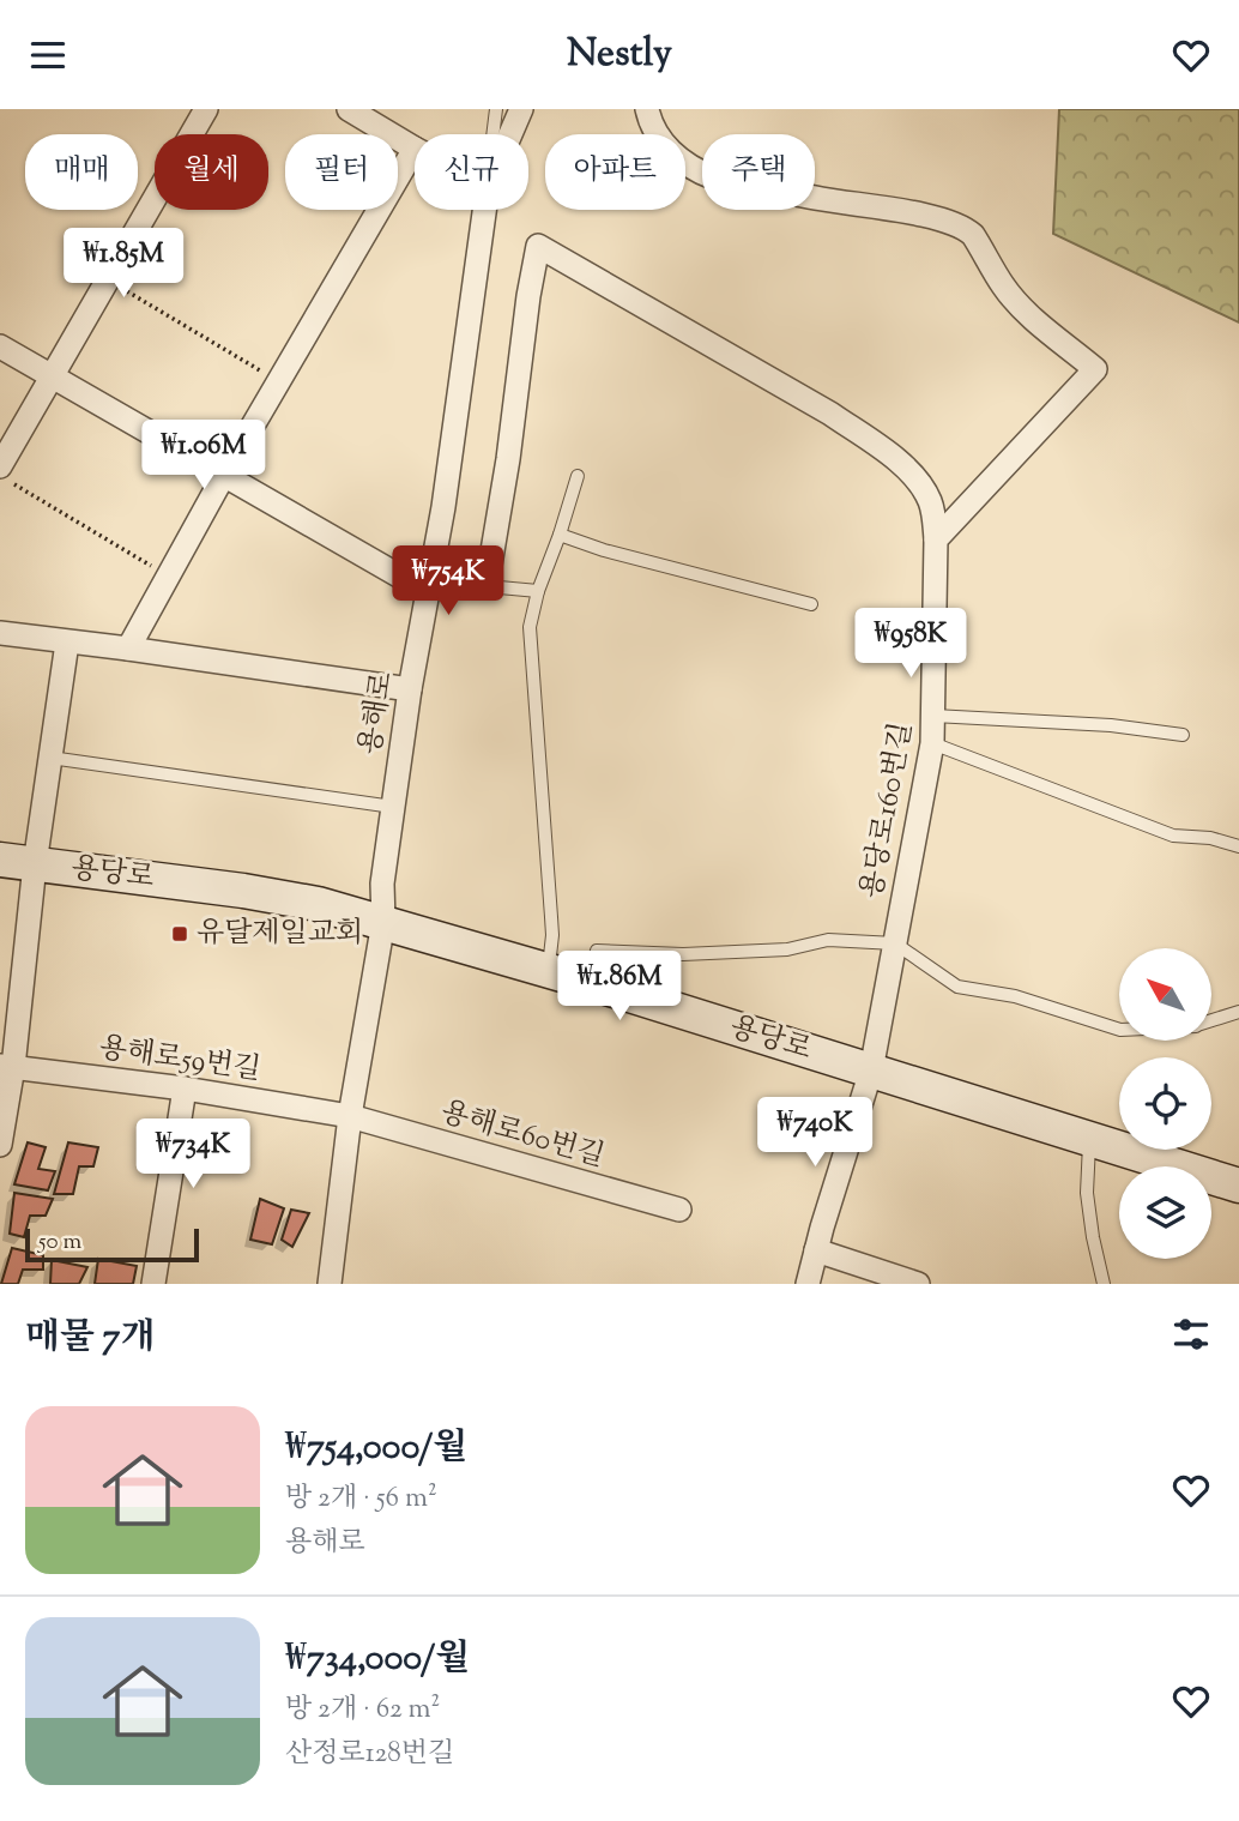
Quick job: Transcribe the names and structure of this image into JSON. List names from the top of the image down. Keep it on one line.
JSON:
{"streets":{"street":["용해로","용당로160번길","용당로","용해로59번길","용해로60번길"]},"crossings":[["용해로","용당로"],["용해로","용해로59번길"],["용해로","용해로60번길"],["용당로160번길","용당로"],["용해로59번길","용해로60번길"]],"places":{"transit":["유달제일교회"]},"scale_bar":"50 m","north":"top left","page":{"header":"Nestly","chip":["매매","월세","필터","신규","아파트","주택"],"price":["₩1.85M","₩1.06M","₩754K","₩958K","₩1.86M","₩740K","₩734K"],"scale":"50 m","heading":"매물 7개","list":[{"name":"₩754,000/월","note":"방 2개 · 56 m² · 용해로"},{"name":"₩734,000/월","note":"방 2개 · 62 m² · 산정로128번길"}]}}
